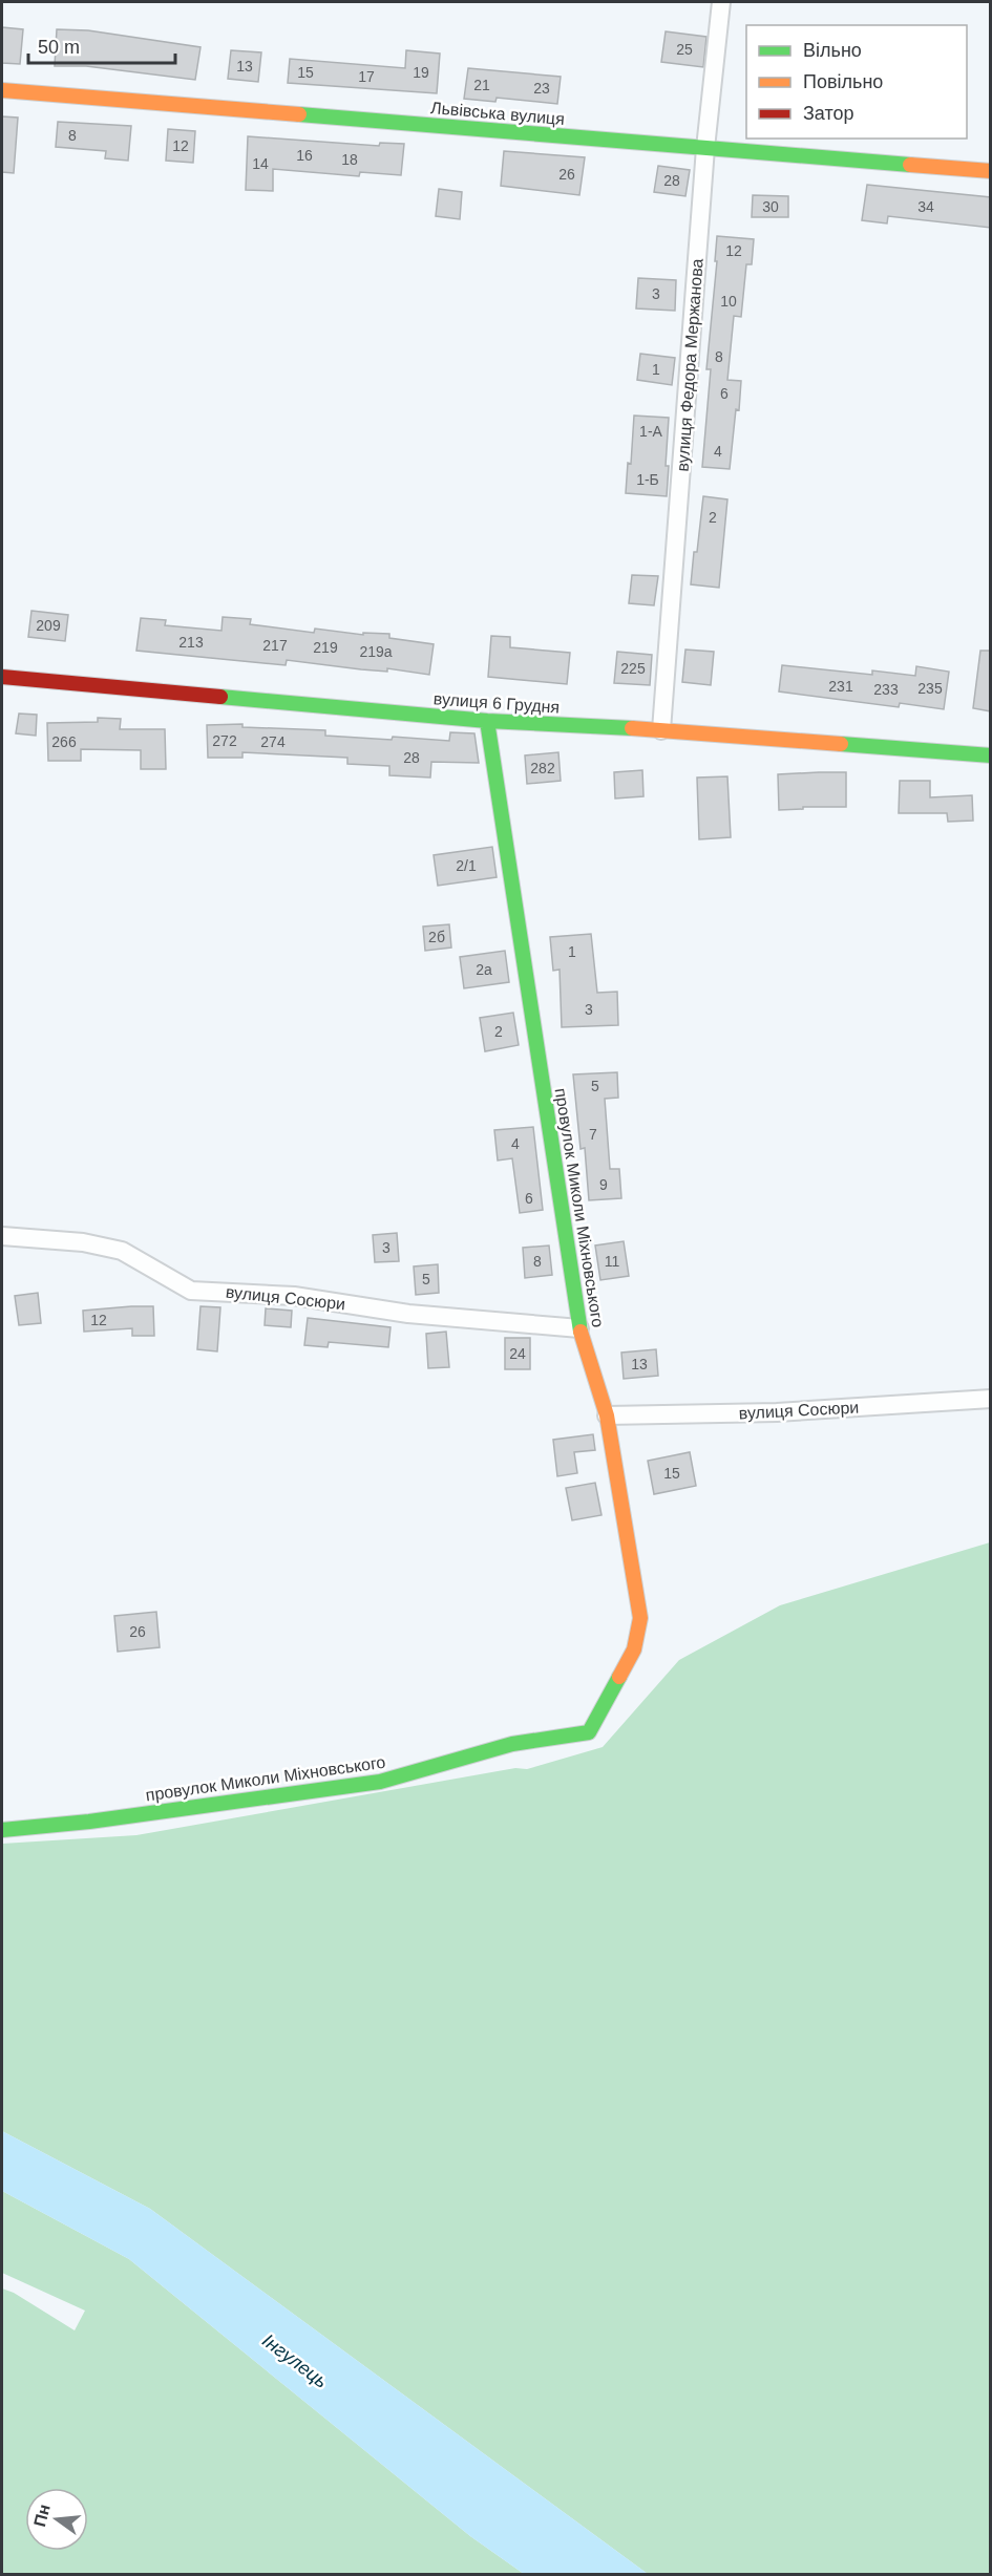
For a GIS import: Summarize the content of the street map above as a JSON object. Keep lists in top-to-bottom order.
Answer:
{
  "streets": {
    "street": [
      "Львівська вулиця",
      "вулиця Федора Мержанова",
      "вулиця 6 Грудня",
      "провулок Миколи Міхновського",
      "вулиця Сосюри"
    ]
  },
  "crossings": [
    ["Львівська вулиця", "вулиця Федора Мержанова"],
    ["вулиця Федора Мержанова", "вулиця 6 Грудня"],
    ["вулиця 6 Грудня", "провулок Миколи Міхновського"],
    ["провулок Миколи Міхновського", "вулиця Сосюри"]
  ],
  "water": ["Інгулець"],
  "house_numbers": [
    "25",
    "13",
    "15",
    "19",
    "17",
    "21",
    "23",
    "8",
    "12",
    "16",
    "18",
    "14",
    "26",
    "28",
    "30",
    "34",
    "12",
    "3",
    "10",
    "8",
    "1",
    "6",
    "1-А",
    "4",
    "1-Б",
    "2",
    "209",
    "213",
    "217",
    "219",
    "219а",
    "225",
    "231",
    "235",
    "233",
    "272",
    "266",
    "274",
    "28",
    "282",
    "2/1",
    "2б",
    "1",
    "2а",
    "3",
    "2",
    "5",
    "7",
    "4",
    "9",
    "6",
    "3",
    "8",
    "11",
    "5",
    "12",
    "24",
    "13",
    "15",
    "26"
  ],
  "legend": ["Вільно", "Повільно", "Затор"],
  "scale_bar": "50 m",
  "north": "left"
}
